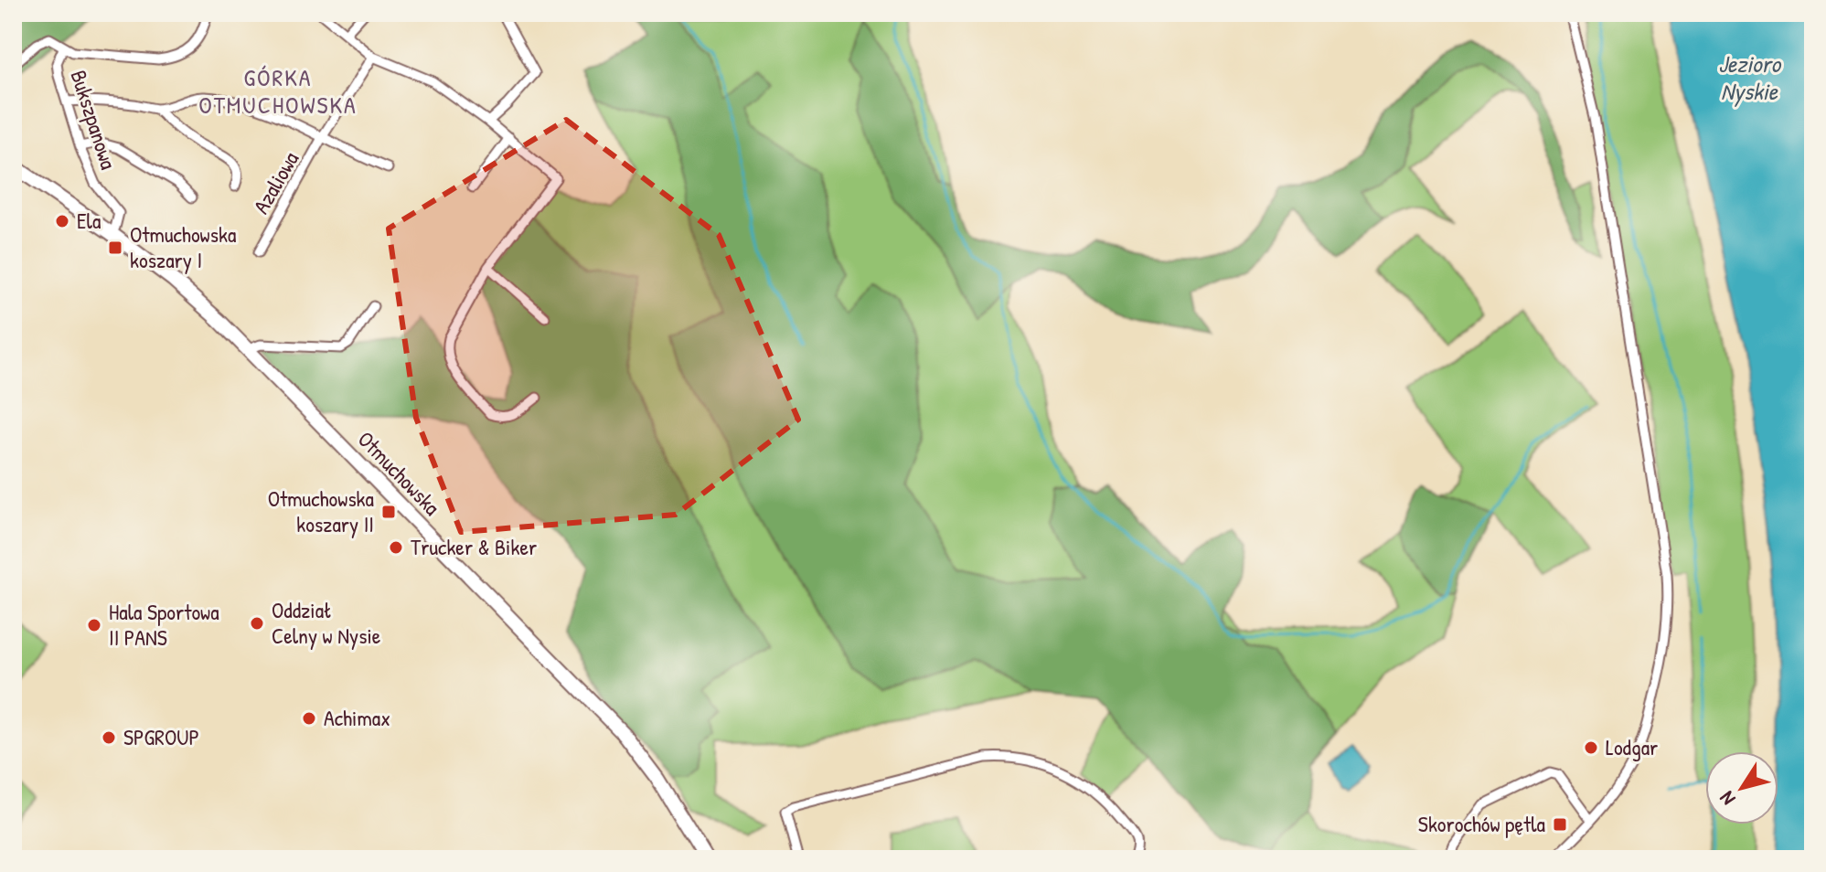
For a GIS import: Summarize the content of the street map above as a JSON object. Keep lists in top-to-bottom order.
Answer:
{
  "streets": {
    "main road": ["Otmuchowska"],
    "street": ["Bukszpanowa", "Azaliowa"]
  },
  "crossings": [
    ["Bukszpanowa", "Otmuchowska"]
  ],
  "districts": ["GÓRKA OTMUCHOWSKA"],
  "water": ["Jezioro Nyskie"],
  "places": {
    "other": [
      "Ela",
      "Trucker & Biker",
      "Oddział Celny w Nysie",
      "Hala Sportowa II PANS",
      "Achimax",
      "SPGROUP",
      "Lodgar"
    ],
    "transit": ["Otmuchowska koszary I", "Otmuchowska koszary II", "Skorochów pętla"]
  },
  "north": "bottom left"
}
